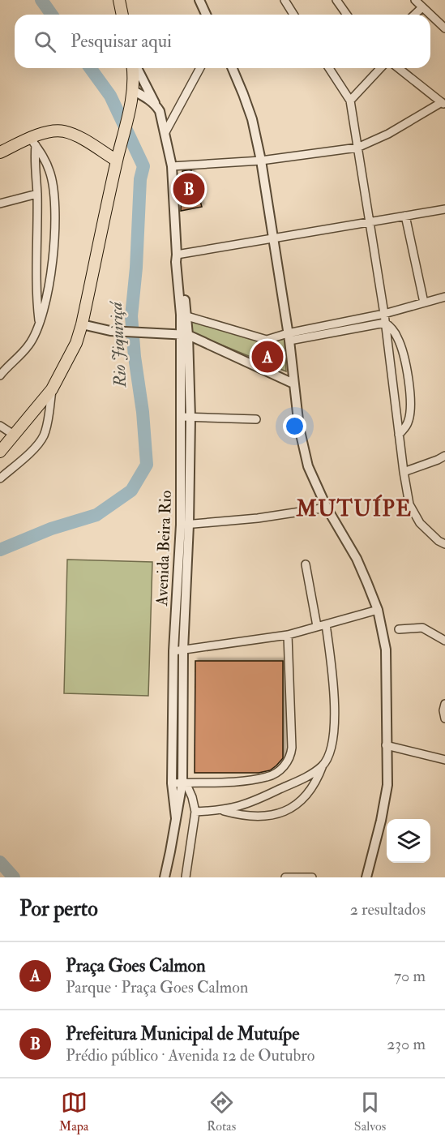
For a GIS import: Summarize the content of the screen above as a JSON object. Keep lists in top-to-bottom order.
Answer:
{
  "streets": {
    "street": ["Avenida Beira Rio"]
  },
  "districts": ["MUTUÍPE"],
  "water": ["Rio Jiquiriçá"],
  "page": {
    "search": "Pesquisar aqui",
    "pins": ["B", "A"],
    "heading": ["Por perto", "2 resultados"],
    "list": [
      {
        "mark": "A",
        "name": "Praça Goes Calmon",
        "note": "Parque · Praça Goes Calmon",
        "value": "70 m"
      },
      {
        "mark": "B",
        "name": "Prefeitura Municipal de Mutuípe",
        "note": "Prédio público · Avenida 12 de Outubro",
        "value": "230 m"
      }
    ],
    "nav": ["Mapa", "Rotas", "Salvos"]
  }
}
